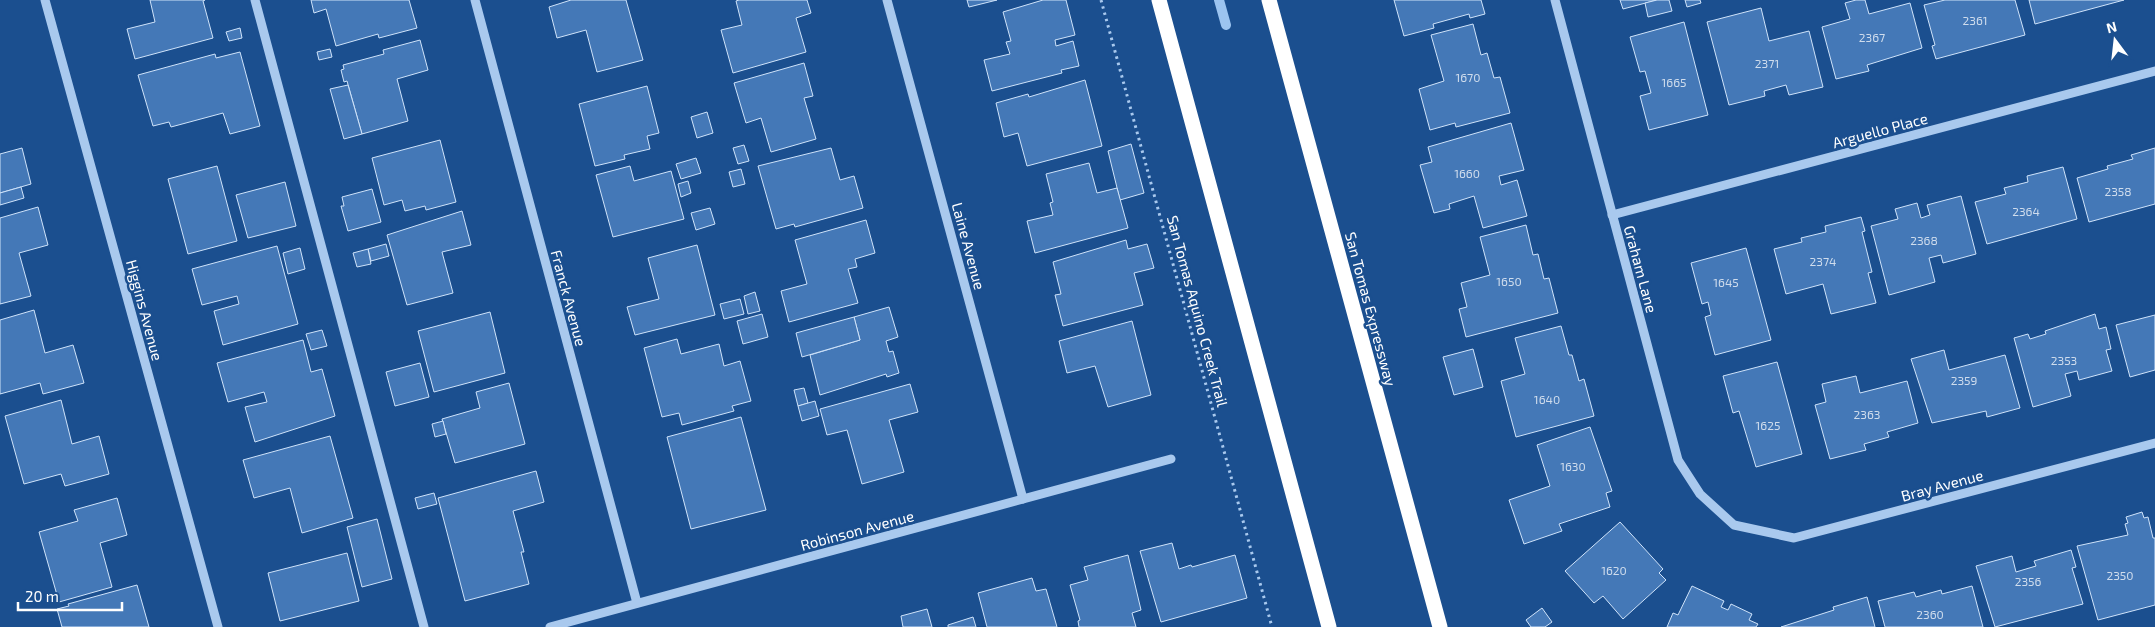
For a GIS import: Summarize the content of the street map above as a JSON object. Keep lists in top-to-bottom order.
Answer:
{
  "streets": {
    "highway": ["San Tomas Expressway"],
    "street": [
      "Arguello Place",
      "Laine Avenue",
      "Graham Lane",
      "Franck Avenue",
      "Higgins Avenue",
      "Bray Avenue",
      "Robinson Avenue"
    ],
    "path": ["San Tomas Aquino Creek Trail"]
  },
  "crossings": [
    ["Arguello Place", "Graham Lane"],
    ["Laine Avenue", "Robinson Avenue"],
    ["Graham Lane", "Bray Avenue"],
    ["Franck Avenue", "Robinson Avenue"]
  ],
  "house_numbers": [
    "2361",
    "2367",
    "2371",
    "1670",
    "1665",
    "1660",
    "2358",
    "2364",
    "2368",
    "2374",
    "1650",
    "1645",
    "2353",
    "2359",
    "1640",
    "2363",
    "1625",
    "1630",
    "1620",
    "2350",
    "2356",
    "2360"
  ],
  "scale_bar": "20 m",
  "north": "top"
}
